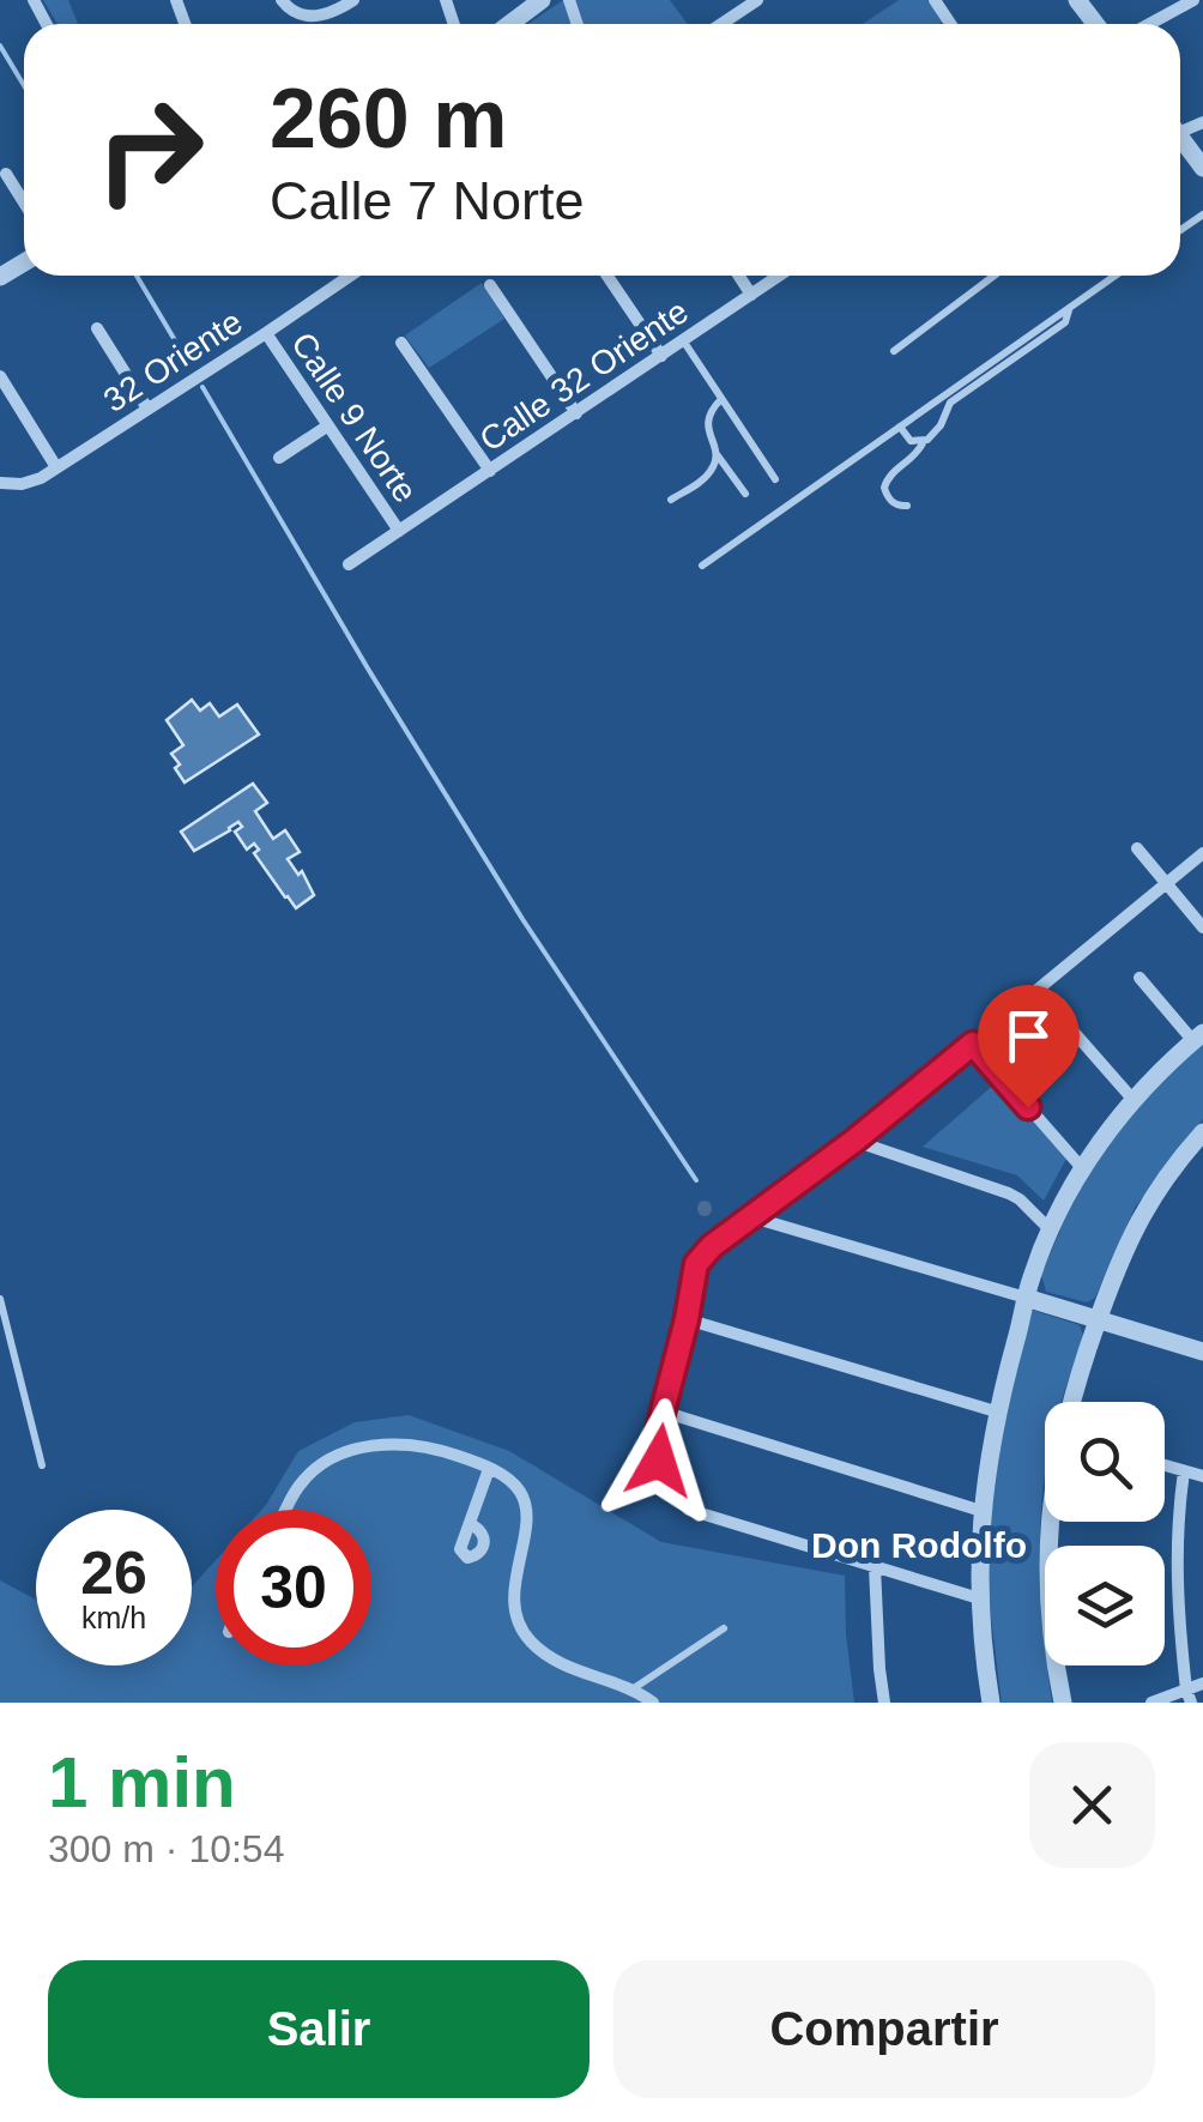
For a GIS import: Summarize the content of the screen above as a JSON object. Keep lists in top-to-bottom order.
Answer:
{
  "streets": {
    "street": ["32 Oriente", "Calle 32 Oriente", "Calle 9 Norte"]
  },
  "crossings": [
    ["32 Oriente", "Calle 9 Norte"],
    ["Calle 32 Oriente", "Calle 9 Norte"]
  ],
  "districts": ["Don Rodolfo"],
  "page": {
    "turn": ["260 m", "Calle 7 Norte"],
    "speed": "26 km/h",
    "limit": "30",
    "heading": ["1 min", "300 m · 10:54"],
    "buttons": ["Salir", "Compartir"]
  }
}
